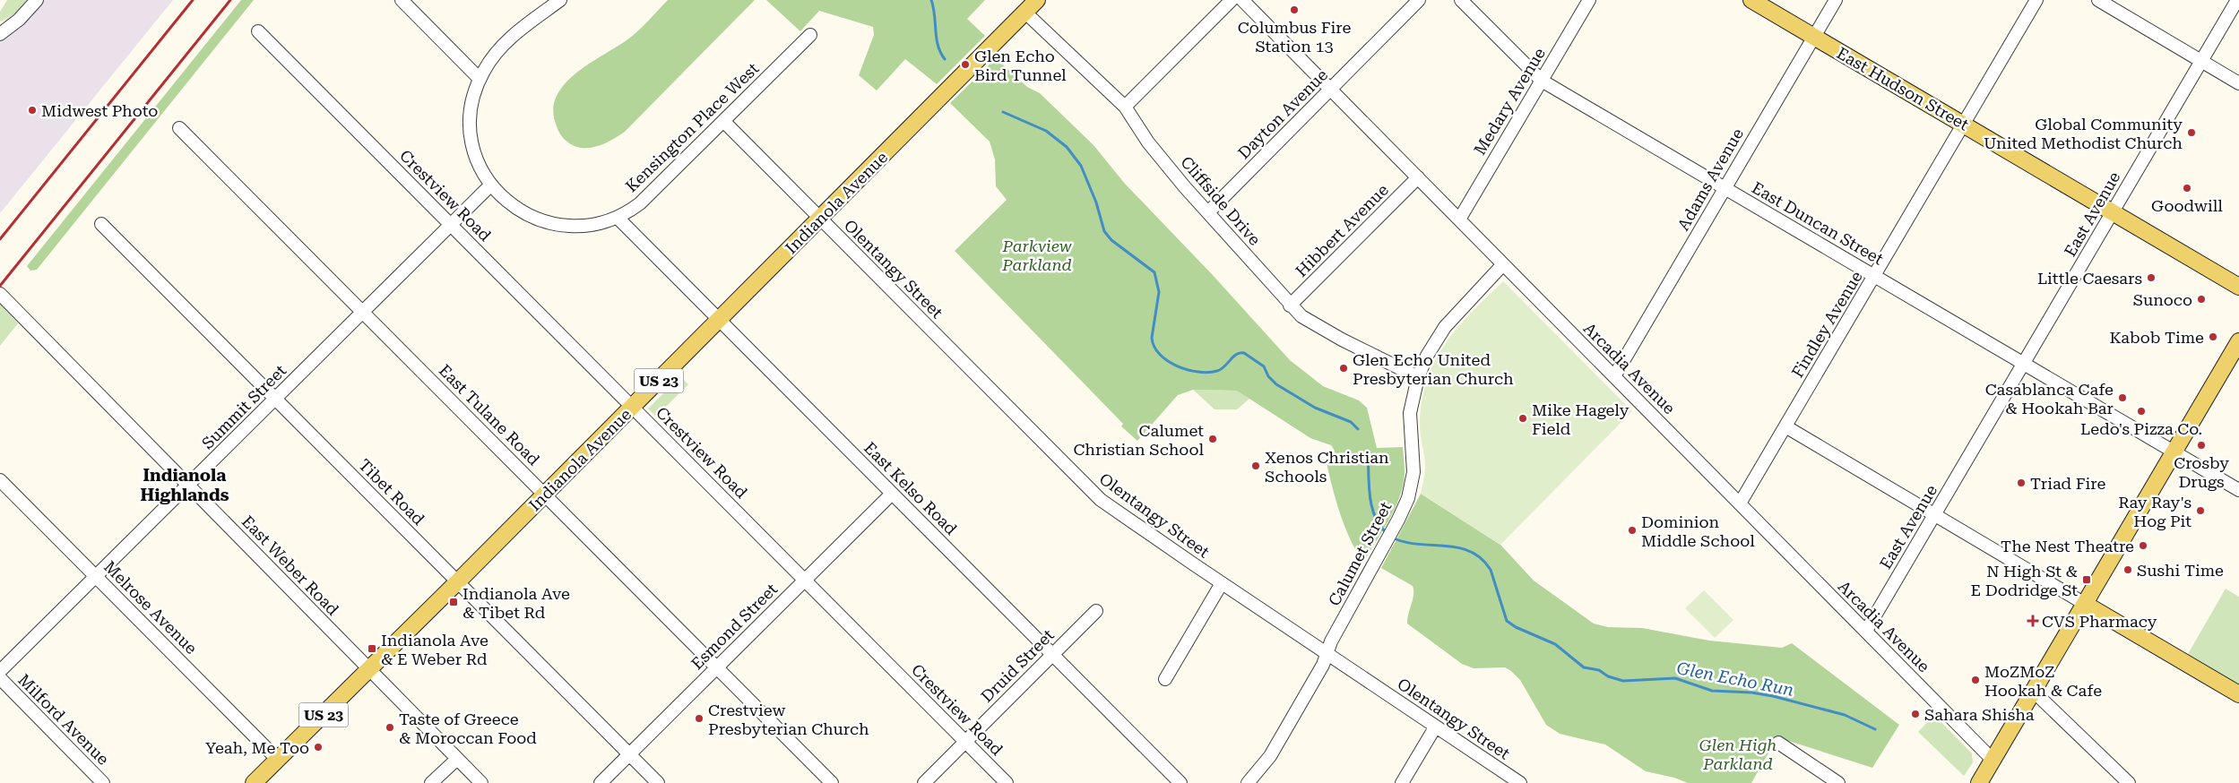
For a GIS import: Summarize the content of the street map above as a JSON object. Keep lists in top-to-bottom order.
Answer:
{
  "streets": {
    "main road": ["East Hudson Street", "Indianola Avenue", "US 23"],
    "street": [
      "Medary Avenue",
      "Dayton Avenue",
      "Kensington Place West",
      "Adams Avenue",
      "Crestview Road",
      "Cliffside Drive",
      "East Avenue",
      "East Duncan Street",
      "Hibbert Avenue",
      "Olentangy Street",
      "Findley Avenue",
      "Arcadia Avenue",
      "Summit Street",
      "East Tulane Road",
      "East Kelso Road",
      "Tibet Road",
      "Calumet Street",
      "East Weber Road",
      "Melrose Avenue",
      "Esmond Street",
      "Druid Street",
      "Milford Avenue"
    ]
  },
  "crossings": [
    ["East Hudson Street", "Adams Avenue"],
    ["East Hudson Street", "East Avenue"],
    ["East Hudson Street", "Findley Avenue"],
    ["Medary Avenue", "East Duncan Street"],
    ["Medary Avenue", "Arcadia Avenue"],
    ["Dayton Avenue", "Cliffside Drive"],
    ["Dayton Avenue", "Arcadia Avenue"],
    ["Kensington Place West", "Olentangy Street"],
    ["Kensington Place West", "Summit Street"],
    ["Kensington Place West", "East Kelso Road"],
    ["Adams Avenue", "East Duncan Street"],
    ["Adams Avenue", "Arcadia Avenue"],
    ["Crestview Road", "Indianola Avenue"],
    ["Crestview Road", "Summit Street"],
    ["Crestview Road", "Esmond Street"],
    ["Crestview Road", "Druid Street"],
    ["Cliffside Drive", "Indianola Avenue"],
    ["Cliffside Drive", "Hibbert Avenue"],
    ["Cliffside Drive", "Calumet Street"],
    ["Indianola Avenue", "Olentangy Street"],
    ["Indianola Avenue", "East Tulane Road"],
    ["Indianola Avenue", "East Kelso Road"],
    ["Indianola Avenue", "Tibet Road"],
    ["Indianola Avenue", "East Weber Road"],
    ["Indianola Avenue", "Melrose Avenue"],
    ["East Avenue", "East Duncan Street"],
    ["East Avenue", "Arcadia Avenue"],
    ["East Duncan Street", "Findley Avenue"],
    ["Hibbert Avenue", "Arcadia Avenue"],
    ["Olentangy Street", "Calumet Street"],
    ["Findley Avenue", "Arcadia Avenue"],
    ["Arcadia Avenue", "Calumet Street"],
    ["Summit Street", "East Tulane Road"],
    ["Summit Street", "Tibet Road"],
    ["Summit Street", "East Weber Road"],
    ["Summit Street", "Melrose Avenue"],
    ["East Tulane Road", "Esmond Street"],
    ["East Kelso Road", "Esmond Street"],
    ["East Kelso Road", "Druid Street"],
    ["Tibet Road", "Esmond Street"]
  ],
  "districts": ["Indianola Highlands"],
  "water": ["Glen Echo Run"],
  "parks": ["Parkview Parkland", "Glen High Parkland"],
  "places": {
    "other": [
      "Columbus Fire Station 13",
      "Glen Echo Bird Tunnel",
      "Midwest Photo",
      "Global Community United Methodist Church",
      "Goodwill",
      "Little Caesars",
      "Sunoco",
      "Kabob Time",
      "Glen Echo United Presbyterian Church",
      "Casablanca Cafe & Hookah Bar",
      "Ledo's Pizza Co.",
      "Mike Hagely Field",
      "Calumet Christian School",
      "Crosby Drugs",
      "Xenos Christian Schools",
      "Triad Fire",
      "Ray Ray's Hog Pit",
      "Dominion Middle School",
      "The Nest Theatre",
      "Sushi Time",
      "MoZMoZ Hookah & Cafe",
      "Sahara Shisha",
      "Crestview Presbyterian Church",
      "Taste of Greece & Moroccan Food",
      "Yeah, Me Too"
    ],
    "transit": ["N High St & E Dodridge St", "Indianola Ave & Tibet Rd", "Indianola Ave & E Weber Rd"],
    "health": ["CVS Pharmacy"]
  }
}
